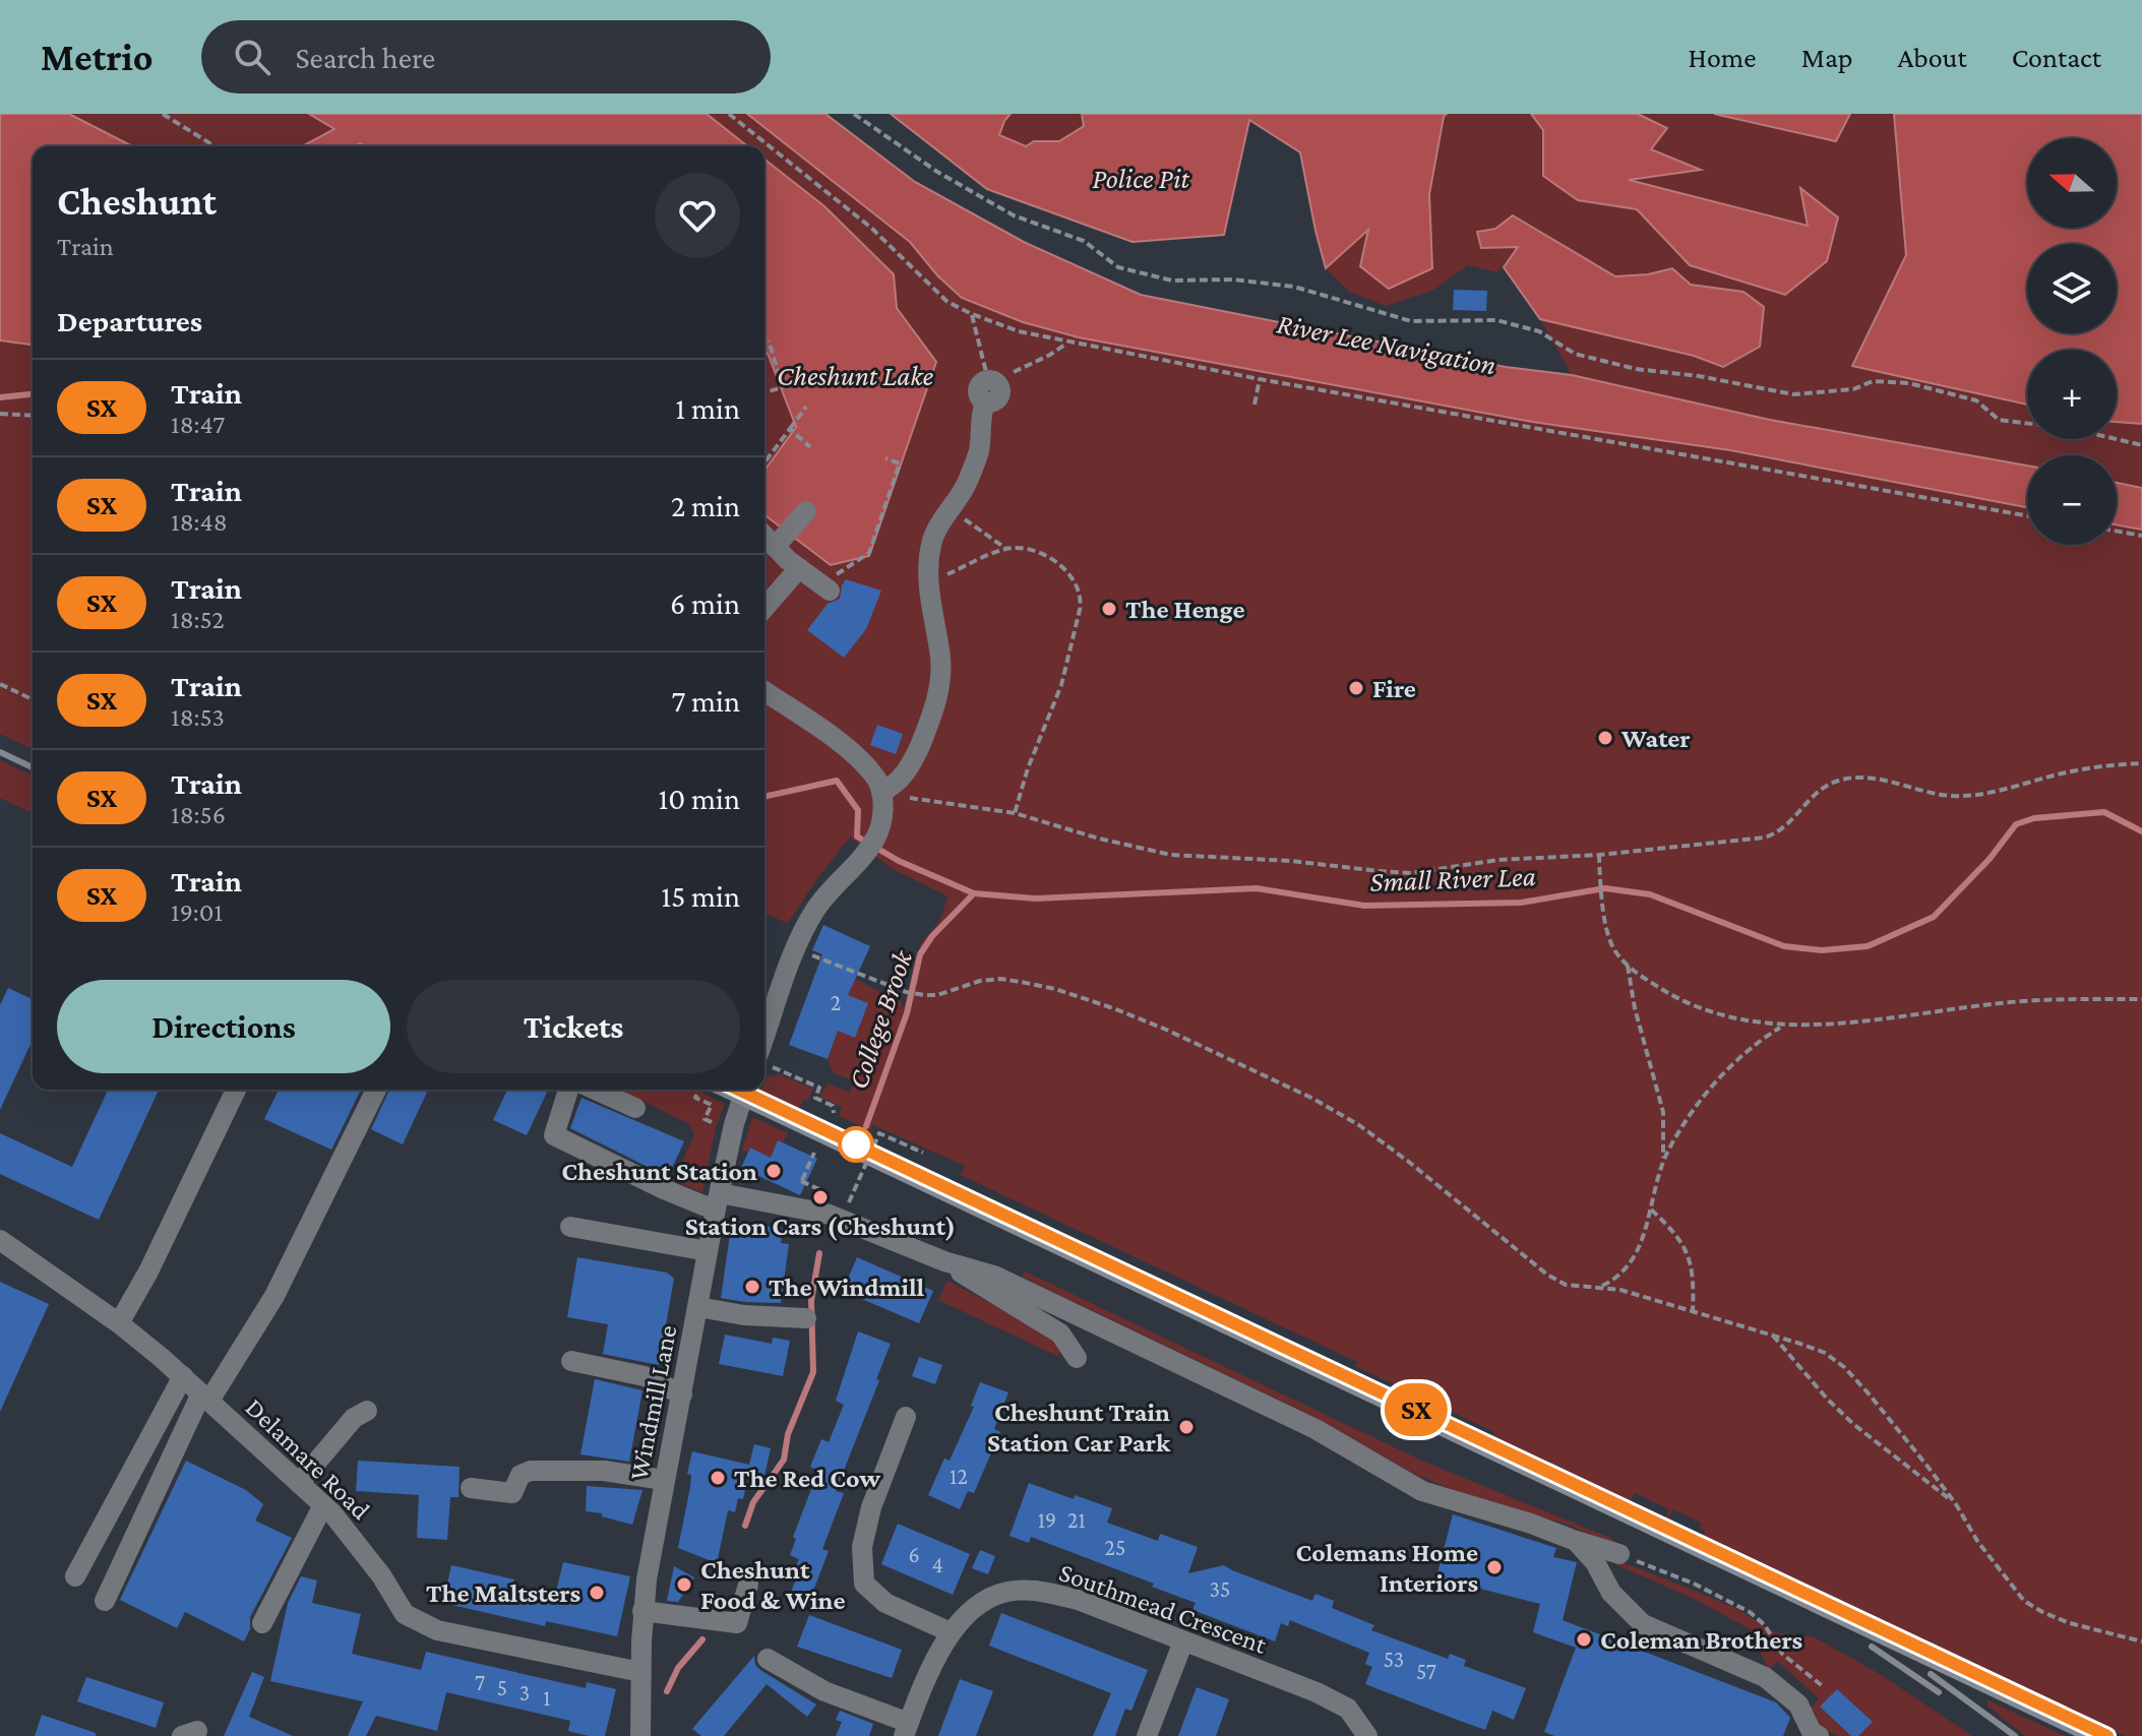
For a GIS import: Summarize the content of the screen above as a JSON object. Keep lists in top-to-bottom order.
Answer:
{
  "streets": {
    "street": ["Windmill Lane", "Delamare Road", "Southmead Crescent"]
  },
  "crossings": [
    ["Windmill Lane", "Delamare Road"]
  ],
  "water": [
    "Police Pit",
    "River Lee Navigation",
    "Cheshunt Lake",
    "Small River Lea",
    "College Brook"
  ],
  "places": [
    "The Henge",
    "Fire",
    "Water",
    "Cheshunt Station",
    "Station Cars (Cheshunt)",
    "The Windmill",
    "Cheshunt Train Station Car Park",
    "The Red Cow",
    "Colemans Home Interiors",
    "Cheshunt Food & Wine",
    "The Maltsters",
    "Coleman Brothers"
  ],
  "house_numbers": [
    "2",
    "12",
    "19",
    "21",
    "25",
    "6",
    "4",
    "35",
    "53",
    "57",
    "7",
    "5",
    "3",
    "1"
  ],
  "north": "left",
  "page": {
    "header": "Metrio",
    "search": "Search here",
    "nav": [
      "Home",
      "Map",
      "About",
      "Contact"
    ],
    "on_map": "SX",
    "map_buttons": ["+", "−"],
    "heading": [
      ["Cheshunt", "Train"],
      "Departures"
    ],
    "list": [
      {
        "mark": "SX",
        "name": "Train",
        "note": "18:47",
        "value": "1 min"
      },
      {
        "mark": "SX",
        "name": "Train",
        "note": "18:48",
        "value": "2 min"
      },
      {
        "mark": "SX",
        "name": "Train",
        "note": "18:52",
        "value": "6 min"
      },
      {
        "mark": "SX",
        "name": "Train",
        "note": "18:53",
        "value": "7 min"
      },
      {
        "mark": "SX",
        "name": "Train",
        "note": "18:56",
        "value": "10 min"
      },
      {
        "mark": "SX",
        "name": "Train",
        "note": "19:01",
        "value": "15 min"
      }
    ],
    "buttons": ["Directions", "Tickets"]
  }
}
